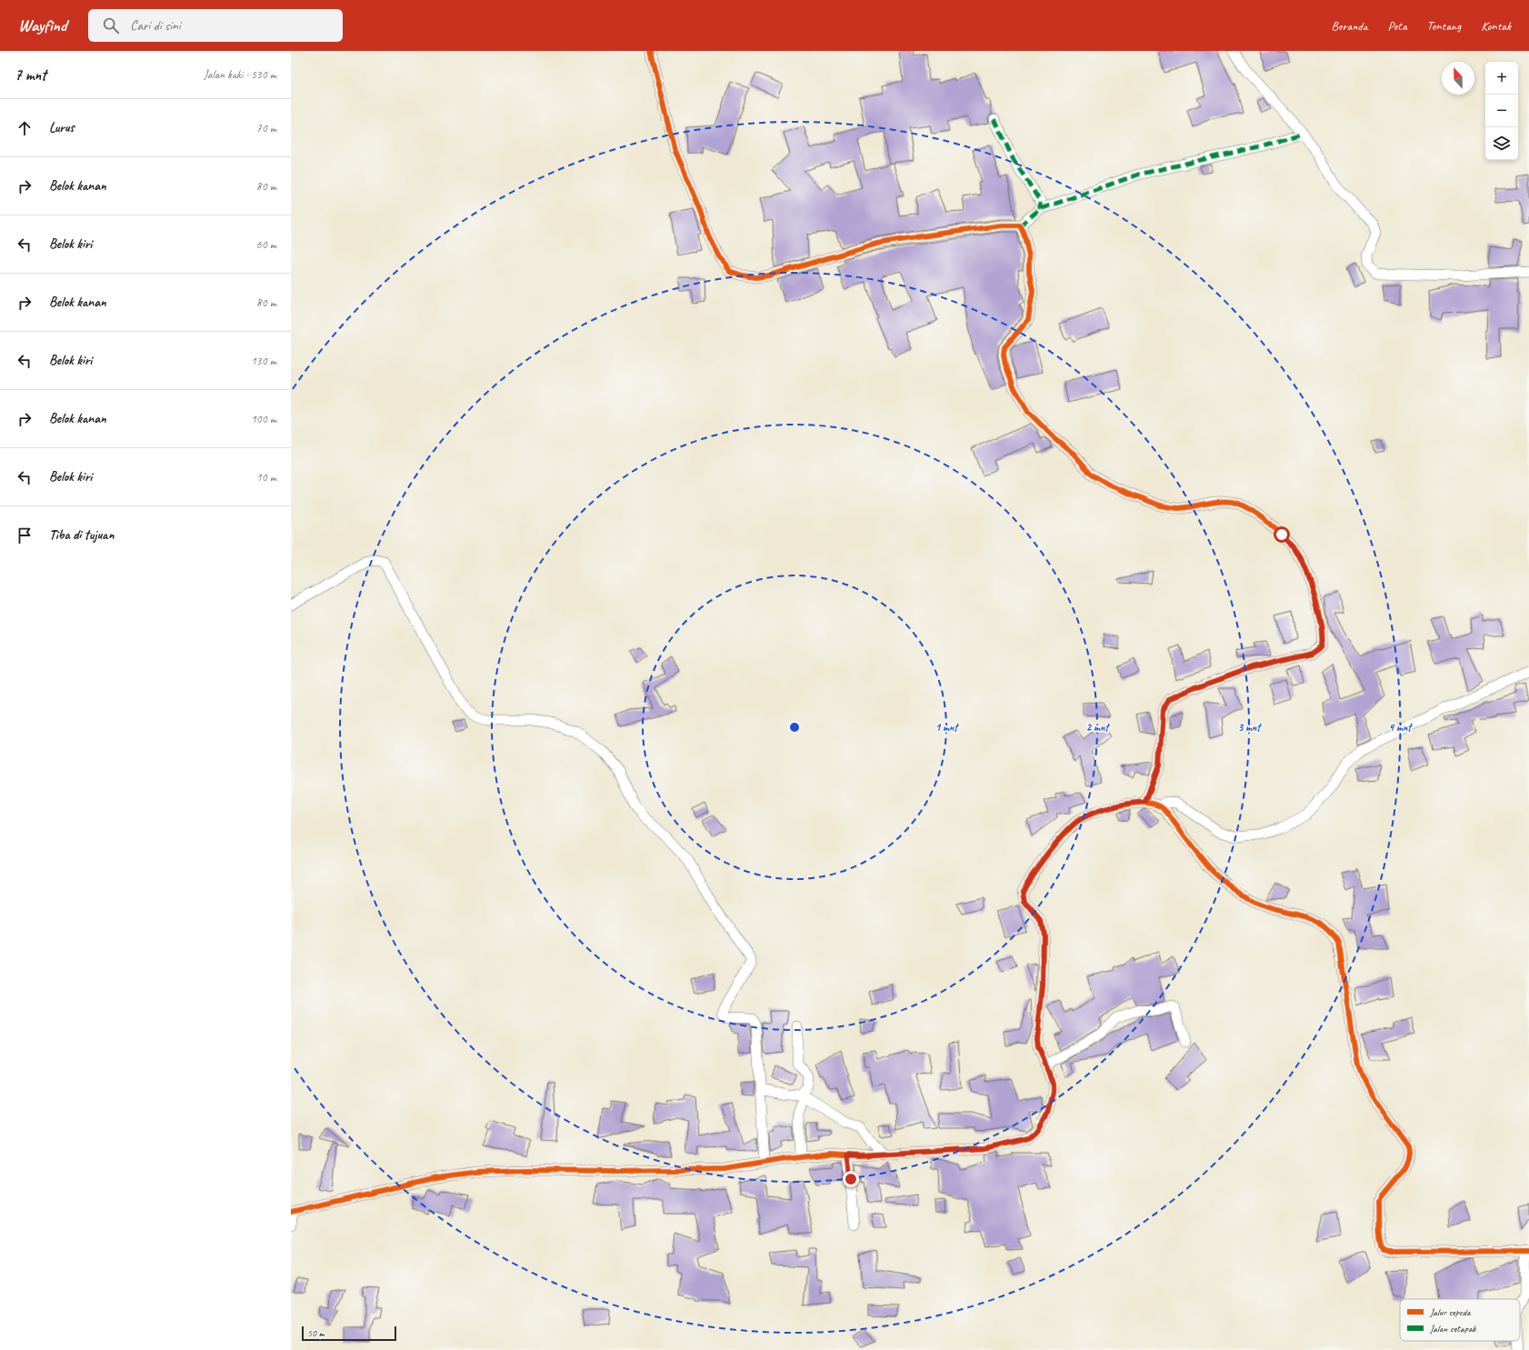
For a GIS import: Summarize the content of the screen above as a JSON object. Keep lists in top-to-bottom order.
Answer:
{
  "legend": ["Jalur sepeda", "Jalan setapak"],
  "scale_bar": "50 m",
  "north": "top",
  "page": {
    "header": "Wayfind",
    "search": "Cari di sini",
    "nav": [
      "Beranda",
      "Peta",
      "Tentang",
      "Kontak"
    ],
    "heading": ["7 mnt", "Jalan kaki · 530 m"],
    "map_buttons": ["+", "−"],
    "list": [
      ["Lurus", "70 m"],
      ["Belok kanan", "80 m"],
      ["Belok kiri", "60 m"],
      ["Belok kanan", "80 m"],
      ["Belok kiri", "130 m"],
      ["Belok kanan", "100 m"],
      ["Belok kiri", "10 m"],
      "Tiba di tujuan"
    ],
    "scale": "50 m"
  },
  "rings": [
    "1 mnt",
    "2 mnt",
    "3 mnt",
    "4 mnt"
  ]
}
